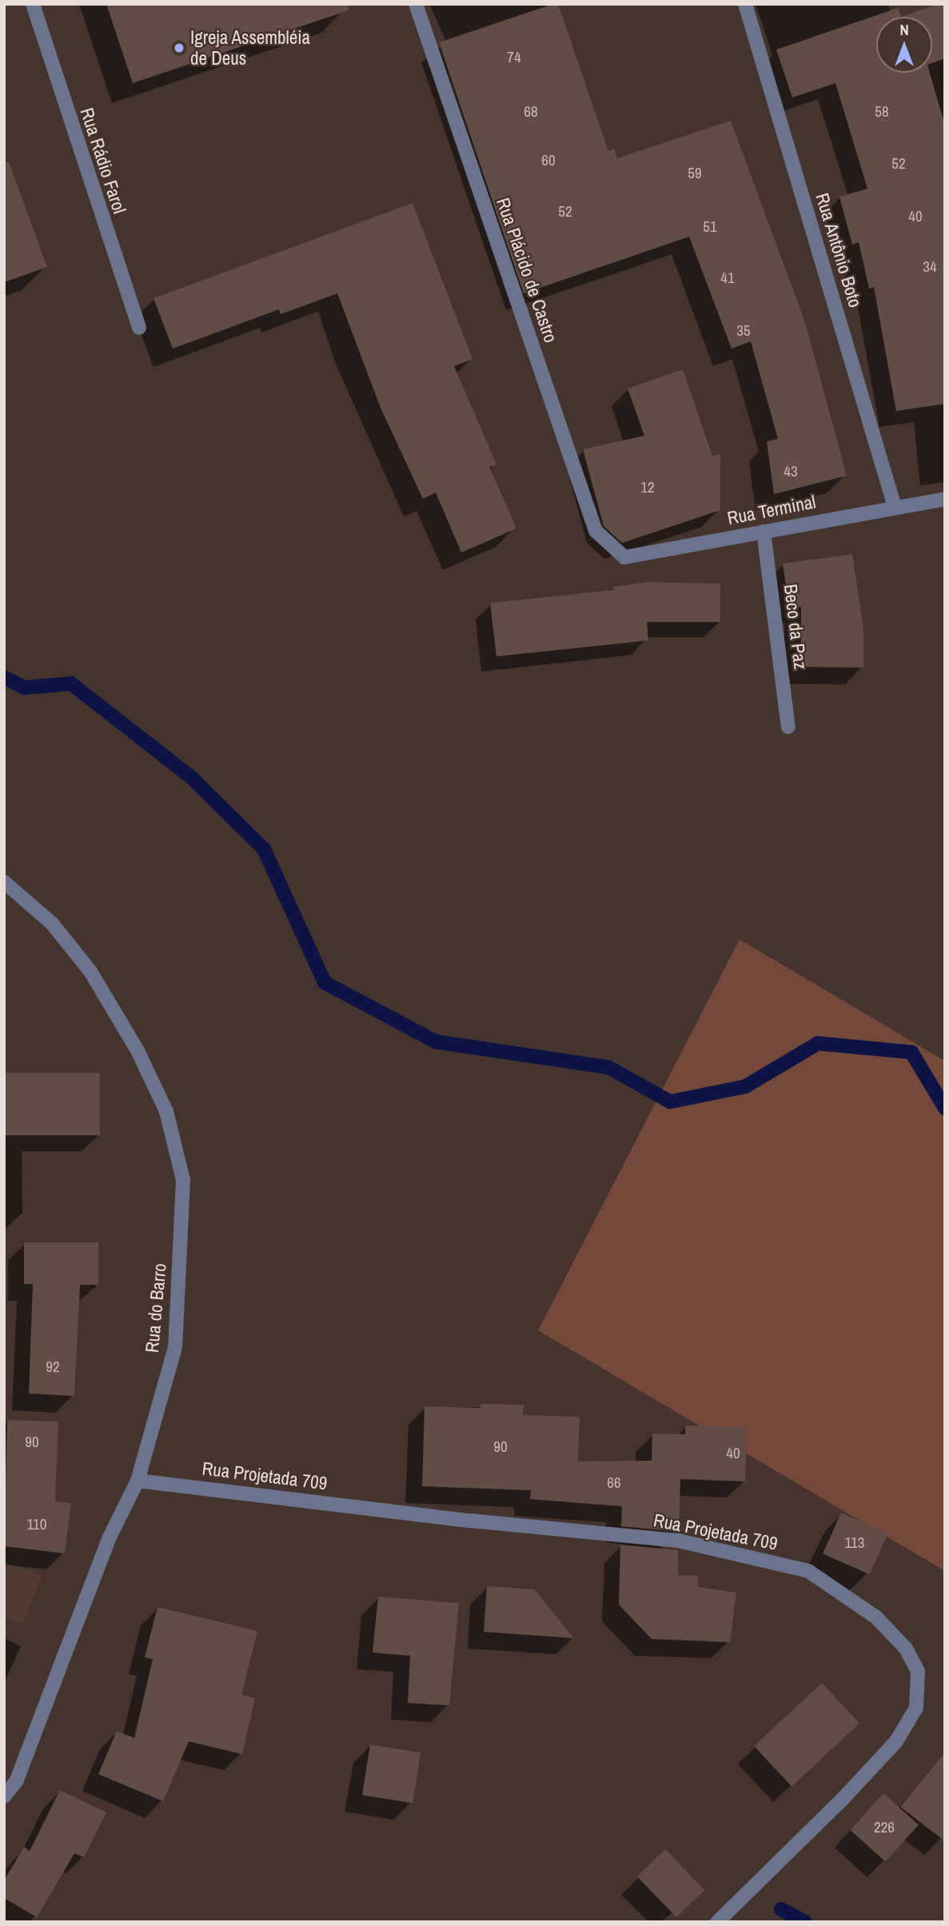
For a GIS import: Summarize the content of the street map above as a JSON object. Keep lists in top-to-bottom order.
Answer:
{
  "streets": {
    "street": [
      "Rua Rádio Farol",
      "Rua Antônio Boto",
      "Rua Plácido de Castro",
      "Rua Terminal",
      "Beco da Paz",
      "Rua do Barro",
      "Rua Projetada 709"
    ]
  },
  "crossings": [
    ["Rua Antônio Boto", "Rua Terminal"],
    ["Rua Plácido de Castro", "Rua Terminal"],
    ["Rua Terminal", "Beco da Paz"],
    ["Rua do Barro", "Rua Projetada 709"]
  ],
  "places": ["Igreja Assembléia de Deus"],
  "house_numbers": [
    "74",
    "68",
    "58",
    "60",
    "52",
    "59",
    "52",
    "40",
    "51",
    "34",
    "41",
    "35",
    "43",
    "12",
    "92",
    "90",
    "90",
    "40",
    "66",
    "110",
    "113",
    "226"
  ],
  "north": "top"
}
